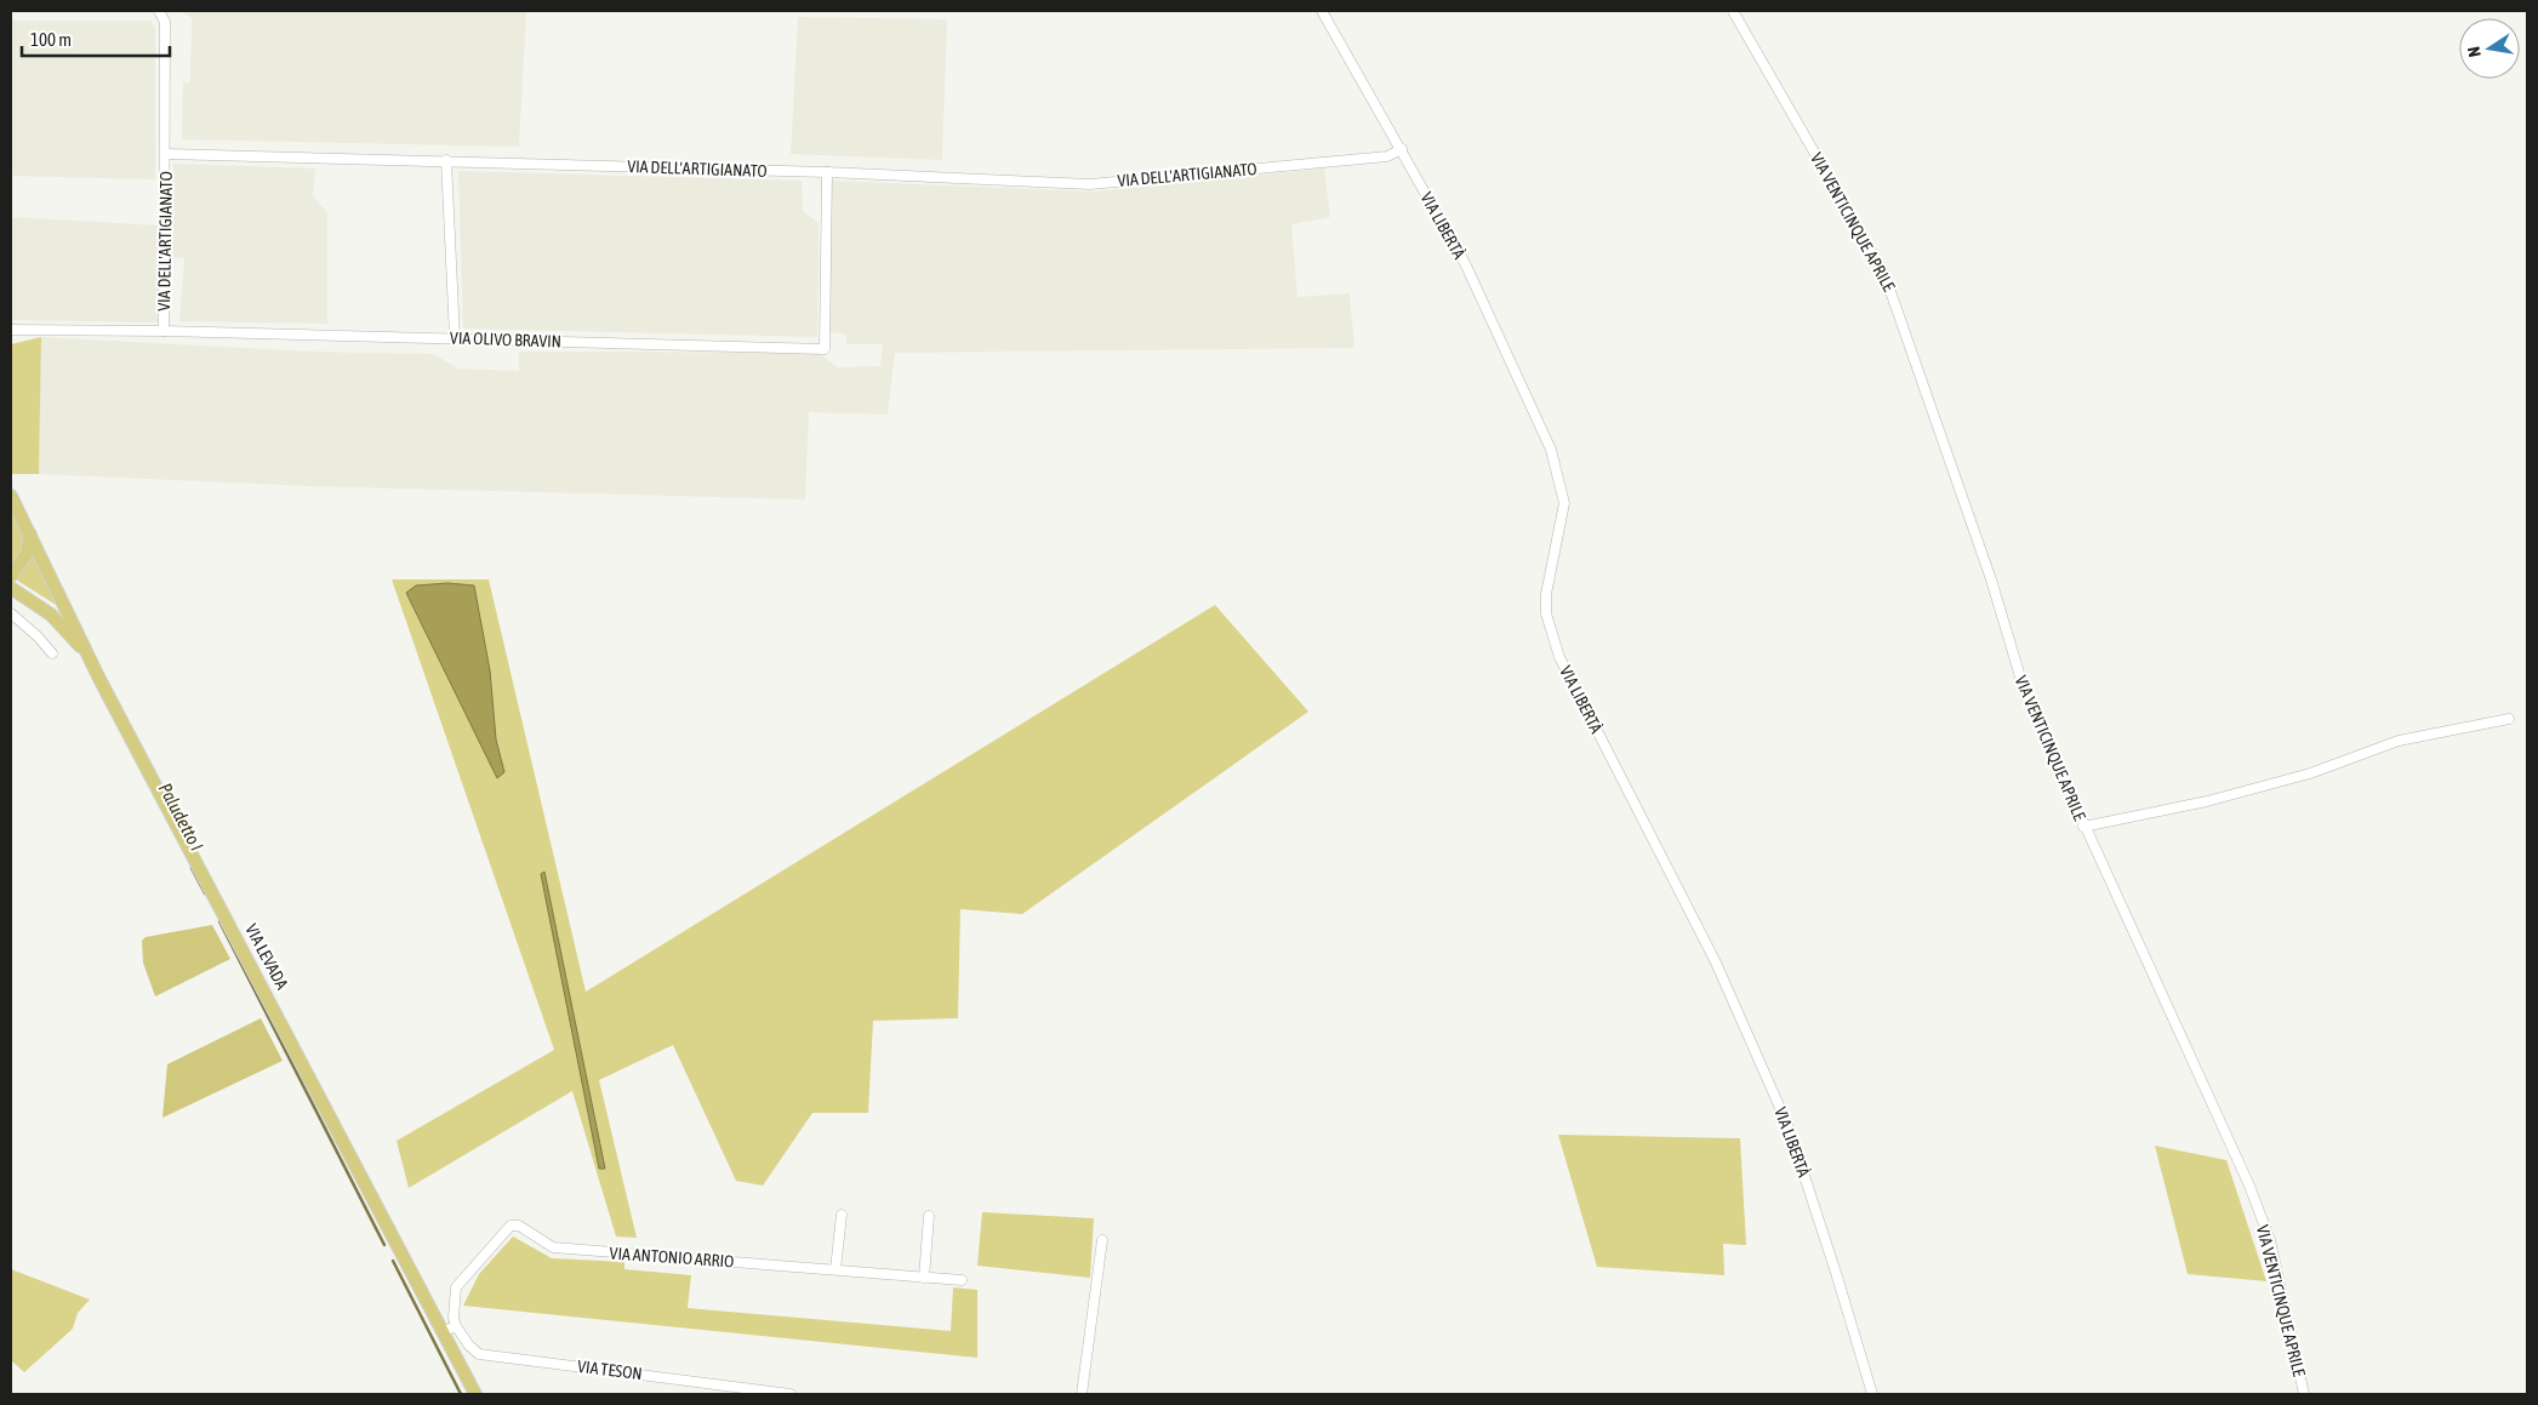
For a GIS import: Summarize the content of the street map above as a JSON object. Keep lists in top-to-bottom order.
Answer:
{
  "streets": {
    "main road": ["VIA LEVADA"],
    "street": [
      "VIA DELL'ARTIGIANATO",
      "VIA VENTICINQUE APRILE",
      "VIA LIBERTÀ",
      "VIA OLIVO BRAVIN",
      "VIA ANTONIO ARRIO",
      "VIA TESON"
    ]
  },
  "crossings": [
    ["VIA DELL'ARTIGIANATO", "VIA LIBERTÀ"],
    ["VIA DELL'ARTIGIANATO", "VIA OLIVO BRAVIN"],
    ["VIA ANTONIO ARRIO", "VIA TESON"]
  ],
  "water": ["Paludetto I"],
  "scale_bar": "100 m",
  "north": "left"
}
